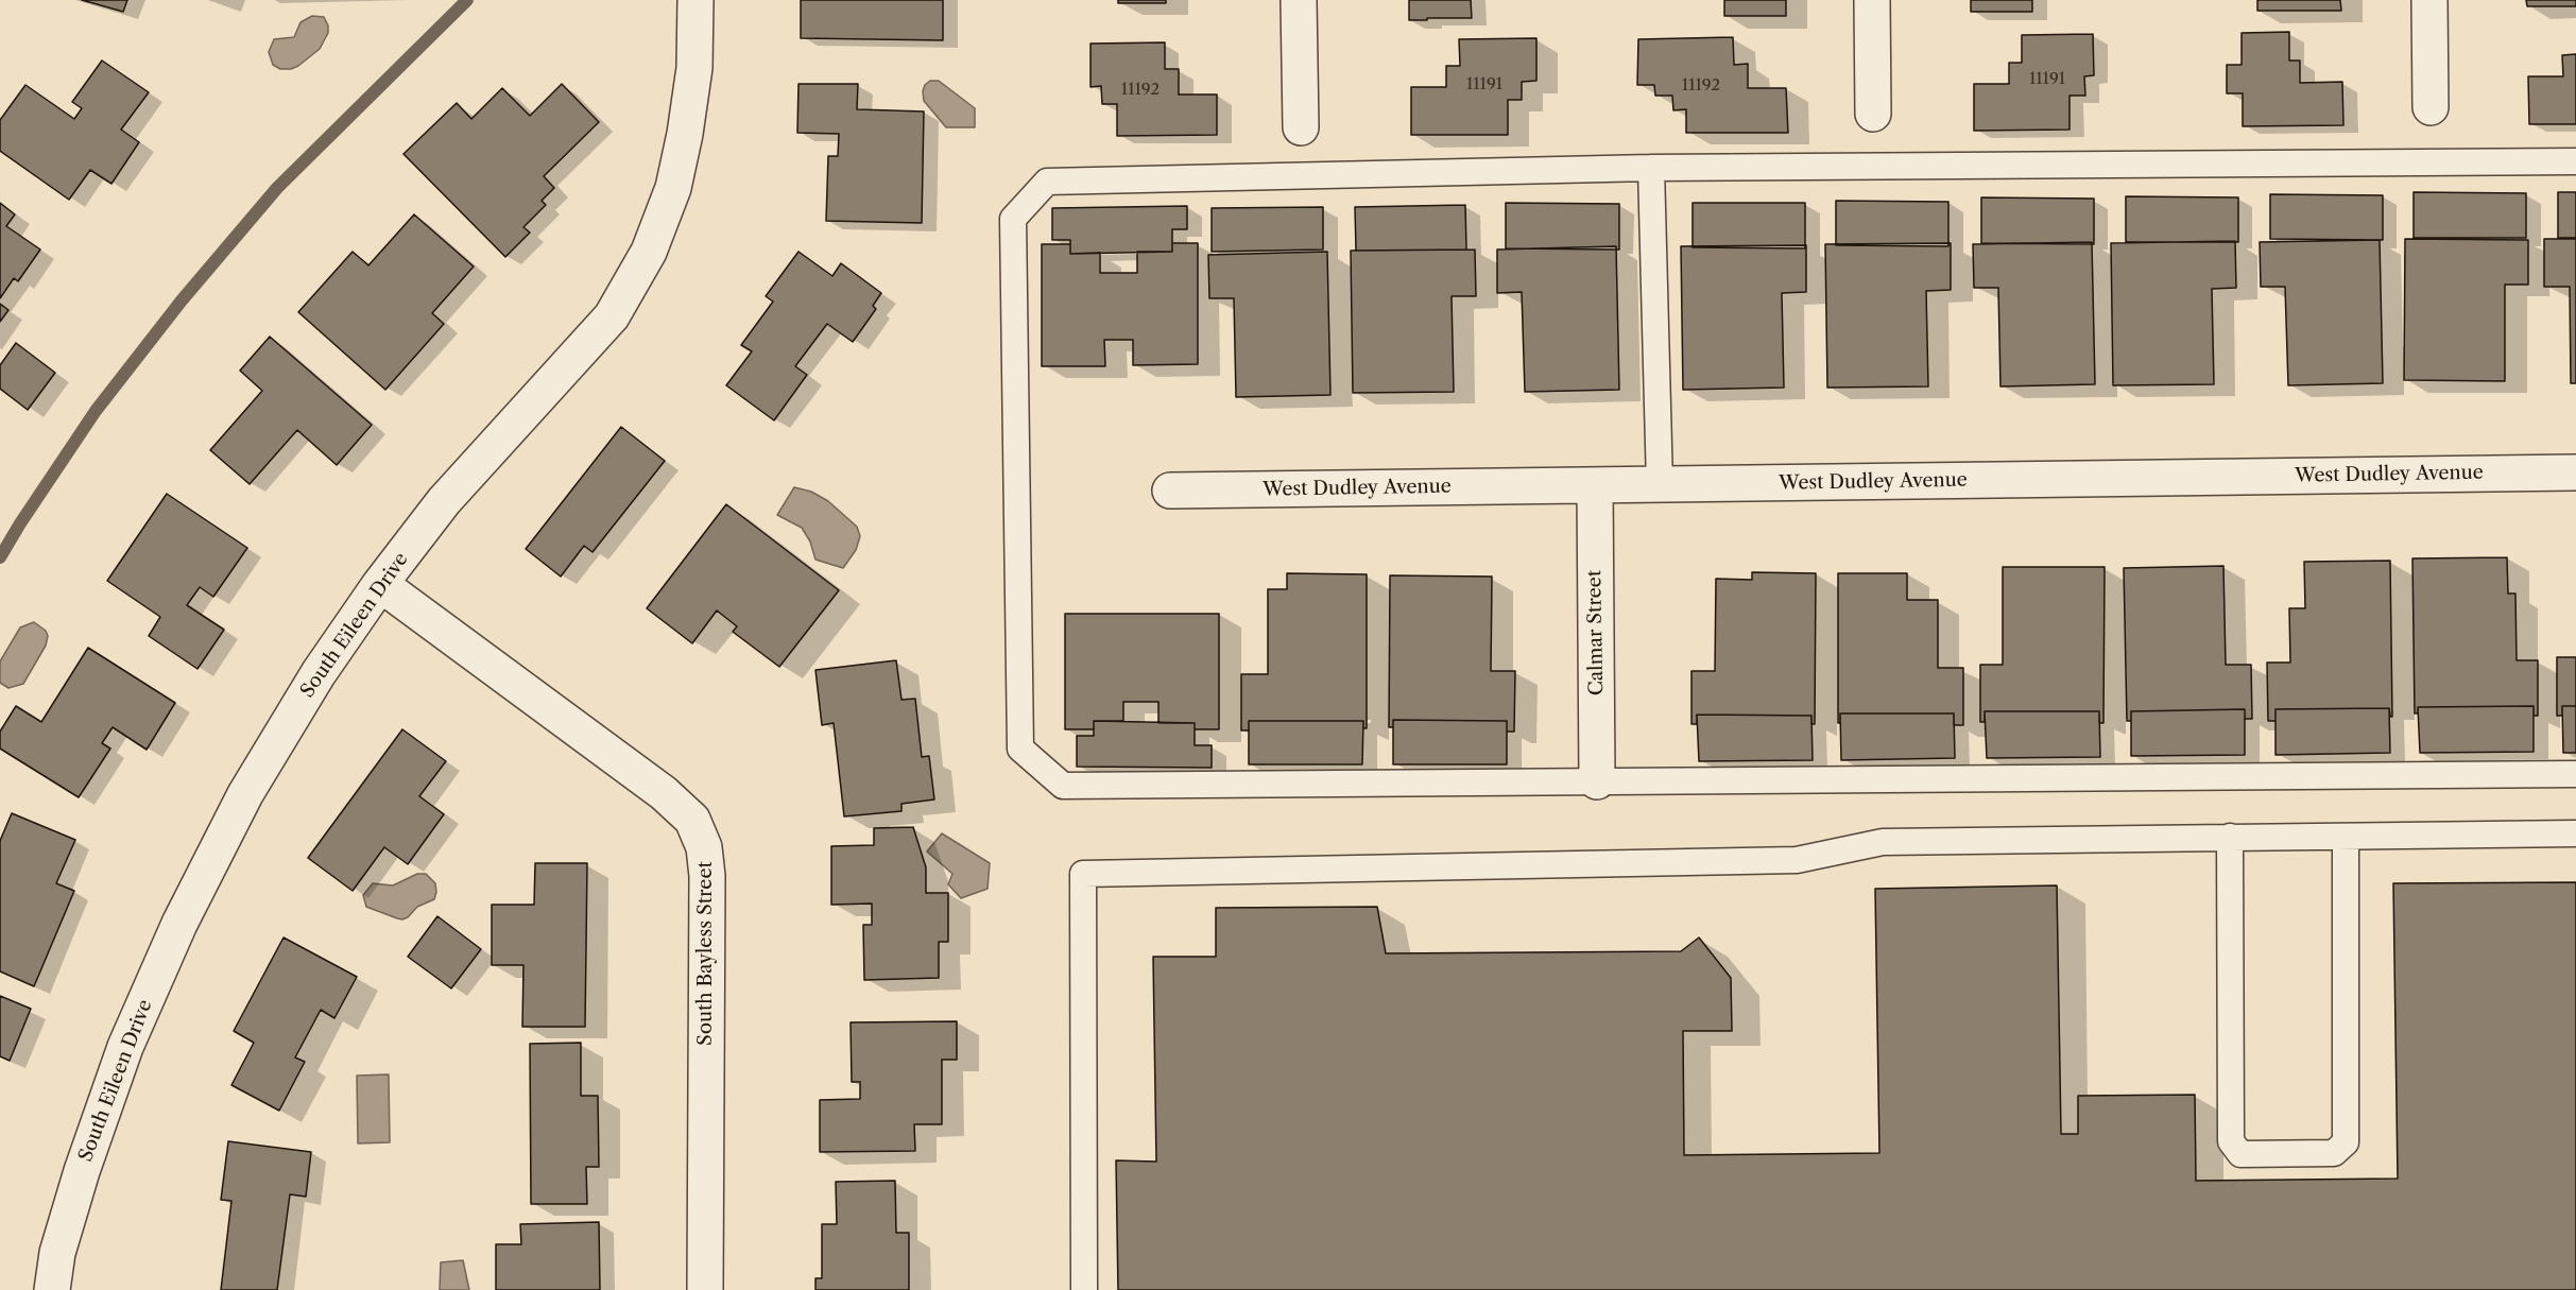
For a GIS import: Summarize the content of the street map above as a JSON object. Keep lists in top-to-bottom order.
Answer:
{
  "streets": {
    "street": [
      "West Dudley Avenue",
      "South Eileen Drive",
      "Calmar Street",
      "South Bayless Street"
    ]
  },
  "crossings": [
    ["West Dudley Avenue", "Calmar Street"],
    ["South Eileen Drive", "South Bayless Street"]
  ],
  "house_numbers": [
    "11191",
    "11191",
    "11192",
    "11192"
  ]
}
